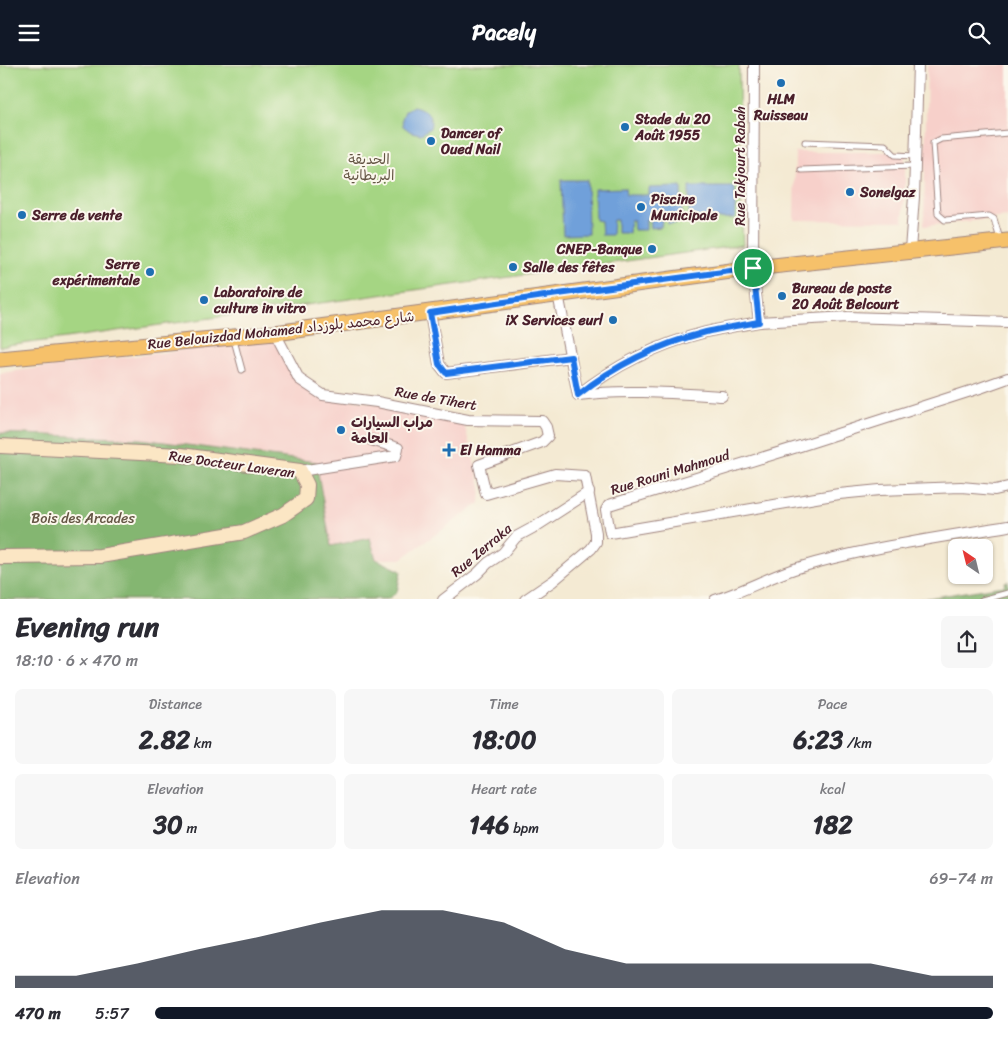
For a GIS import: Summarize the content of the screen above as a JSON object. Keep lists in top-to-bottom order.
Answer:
{
  "streets": {
    "main road": ["Rue Belouizdad Mohamed شارع محمد بلوزداد"],
    "street": [
      "Rue Takjourt Rabah",
      "Rue de Tihert",
      "Rue Docteur Laveran",
      "Rue Rouni Mahmoud",
      "Rue Zerraka"
    ]
  },
  "crossings": [
    ["Rue Takjourt Rabah", "Rue Belouizdad Mohamed شارع محمد بلوزداد"],
    ["Rue Belouizdad Mohamed شارع محمد بلوزداد", "Rue de Tihert"],
    ["Rue de Tihert", "Rue Zerraka"]
  ],
  "parks": ["الحديقة البريطانية", "Bois des Arcades"],
  "places": {
    "other": [
      "HLM Ruisseau",
      "Stade du 20 Août 1955",
      "Dancer of Oued Nail",
      "Sonelgaz",
      "Piscine Municipale",
      "Serre de vente",
      "CNEP-Banque",
      "Salle des fêtes",
      "Serre expérimentale",
      "Bureau de poste 20 Août Belcourt",
      "Laboratoire de culture in vitro",
      "iX Services eurl",
      "مراب السيارات الحامة"
    ],
    "health": ["El Hamma"]
  },
  "north": "top left",
  "page": {
    "header": "Pacely",
    "heading": ["Evening run", "18:10 · 6 × 470 m"],
    "stats": [
      ["Distance", "2.82 km"],
      ["Time", "18:00"],
      ["Pace", "6:23 /km"],
      ["Elevation", "30 m"],
      ["Heart rate", "146 bpm"],
      ["kcal", "182"]
    ],
    "chart": ["Elevation", "69–74 m"],
    "list": [
      {
        "name": "470 m",
        "note": "5:57"
      }
    ]
  }
}
